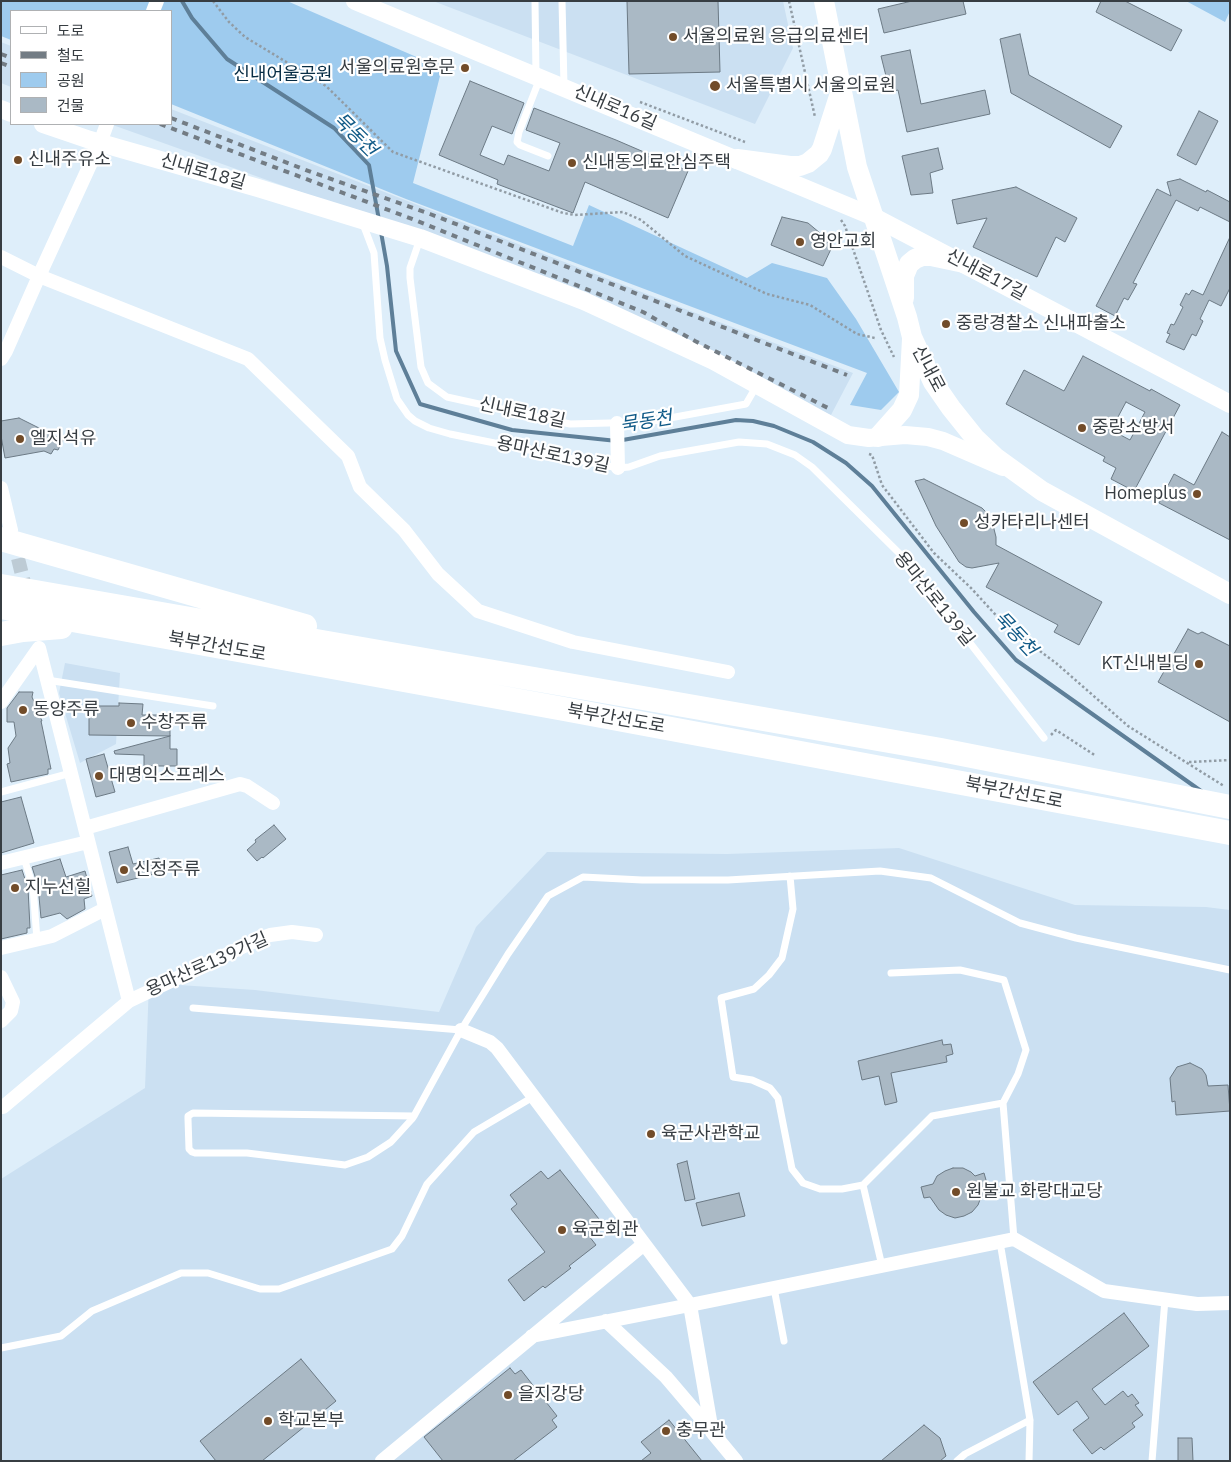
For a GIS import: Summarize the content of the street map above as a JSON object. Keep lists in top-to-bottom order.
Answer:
{
  "streets": {
    "highway": ["북부간선도로"],
    "main road": ["신내로"],
    "street": [
      "신내로16길",
      "신내로18길",
      "신내로17길",
      "용마산로139가길"
    ],
    "lane": ["용마산로139길"]
  },
  "crossings": [
    ["신내로16길", "신내로17길"],
    ["신내로16길", "신내로"],
    ["신내로18길", "신내로"],
    ["신내로18길", "용마산로139길"],
    ["신내로17길", "신내로"]
  ],
  "water": ["묵동천"],
  "parks": ["신내어울공원"],
  "places": [
    "서울의료원 응급의료센터",
    "서울의료원후문",
    "서울특별시 서울의료원",
    "신내주유소",
    "신내동의료안심주택",
    "영안교회",
    "중랑경찰소 신내파출소",
    "중랑소방서",
    "엘지석유",
    "Homeplus",
    "성카타리나센터",
    "KT신내빌딩",
    "동양주류",
    "수창주류",
    "대명익스프레스",
    "신정주류",
    "지누선힐",
    "육군사관학교",
    "원불교 화랑대교당",
    "육군회관",
    "을지강당",
    "학교본부",
    "충무관"
  ],
  "legend": [
    "도로",
    "철도",
    "공원",
    "건물"
  ]
}
